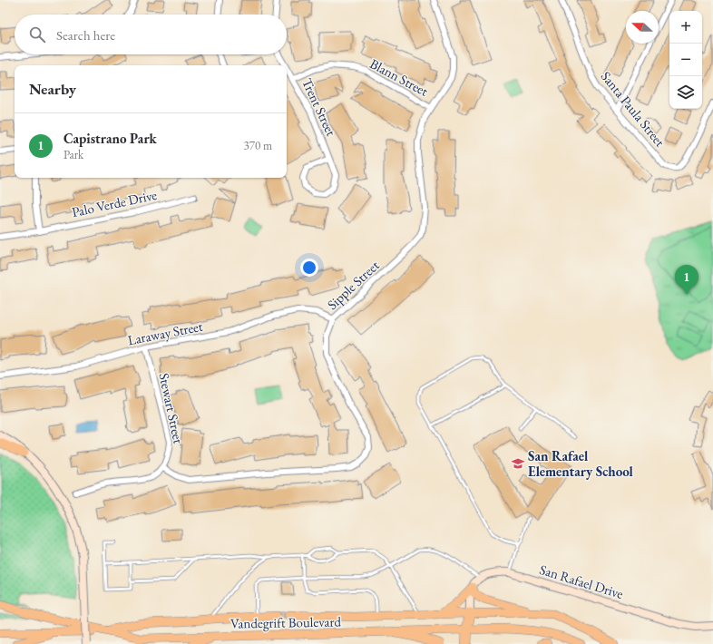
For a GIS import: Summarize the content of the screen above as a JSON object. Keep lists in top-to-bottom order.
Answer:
{
  "streets": {
    "main road": ["Vandegrift Boulevard"],
    "street": [
      "Blann Street",
      "Trent Street",
      "Santa Paula Street",
      "Palo Verde Drive",
      "Sipple Street",
      "Laraway Street",
      "Stewart Street",
      "San Rafael Drive"
    ]
  },
  "crossings": [
    ["Blann Street", "Trent Street"],
    ["Blann Street", "Sipple Street"],
    ["Sipple Street", "Laraway Street"],
    ["Sipple Street", "Stewart Street"],
    ["Laraway Street", "Stewart Street"]
  ],
  "places": {
    "school or university": ["San Rafael Elementary School"]
  },
  "north": "left",
  "page": {
    "map_buttons": ["+", "−"],
    "search": "Search here",
    "heading": "Nearby",
    "list": [
      {
        "mark": "1",
        "name": "Capistrano Park",
        "note": "Park",
        "value": "370 m"
      }
    ],
    "pins": "1"
  }
}
